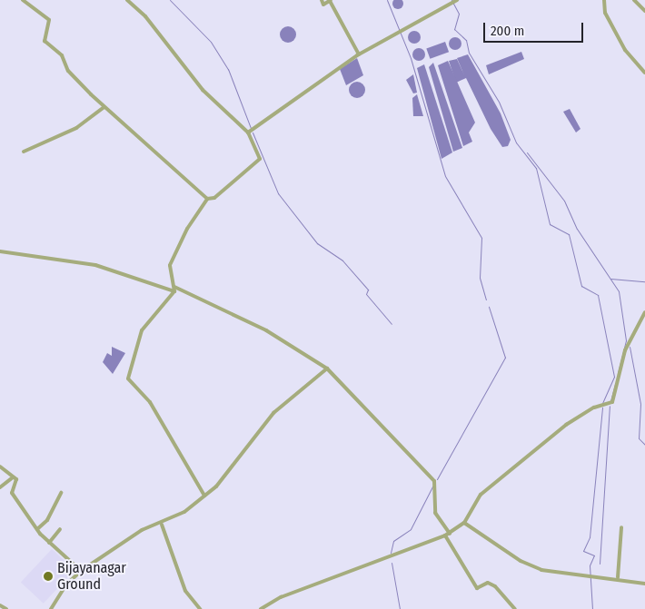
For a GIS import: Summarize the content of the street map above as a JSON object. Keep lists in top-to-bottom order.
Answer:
{
  "places": ["Bijayanagar Ground"],
  "scale_bar": "200 m"
}
